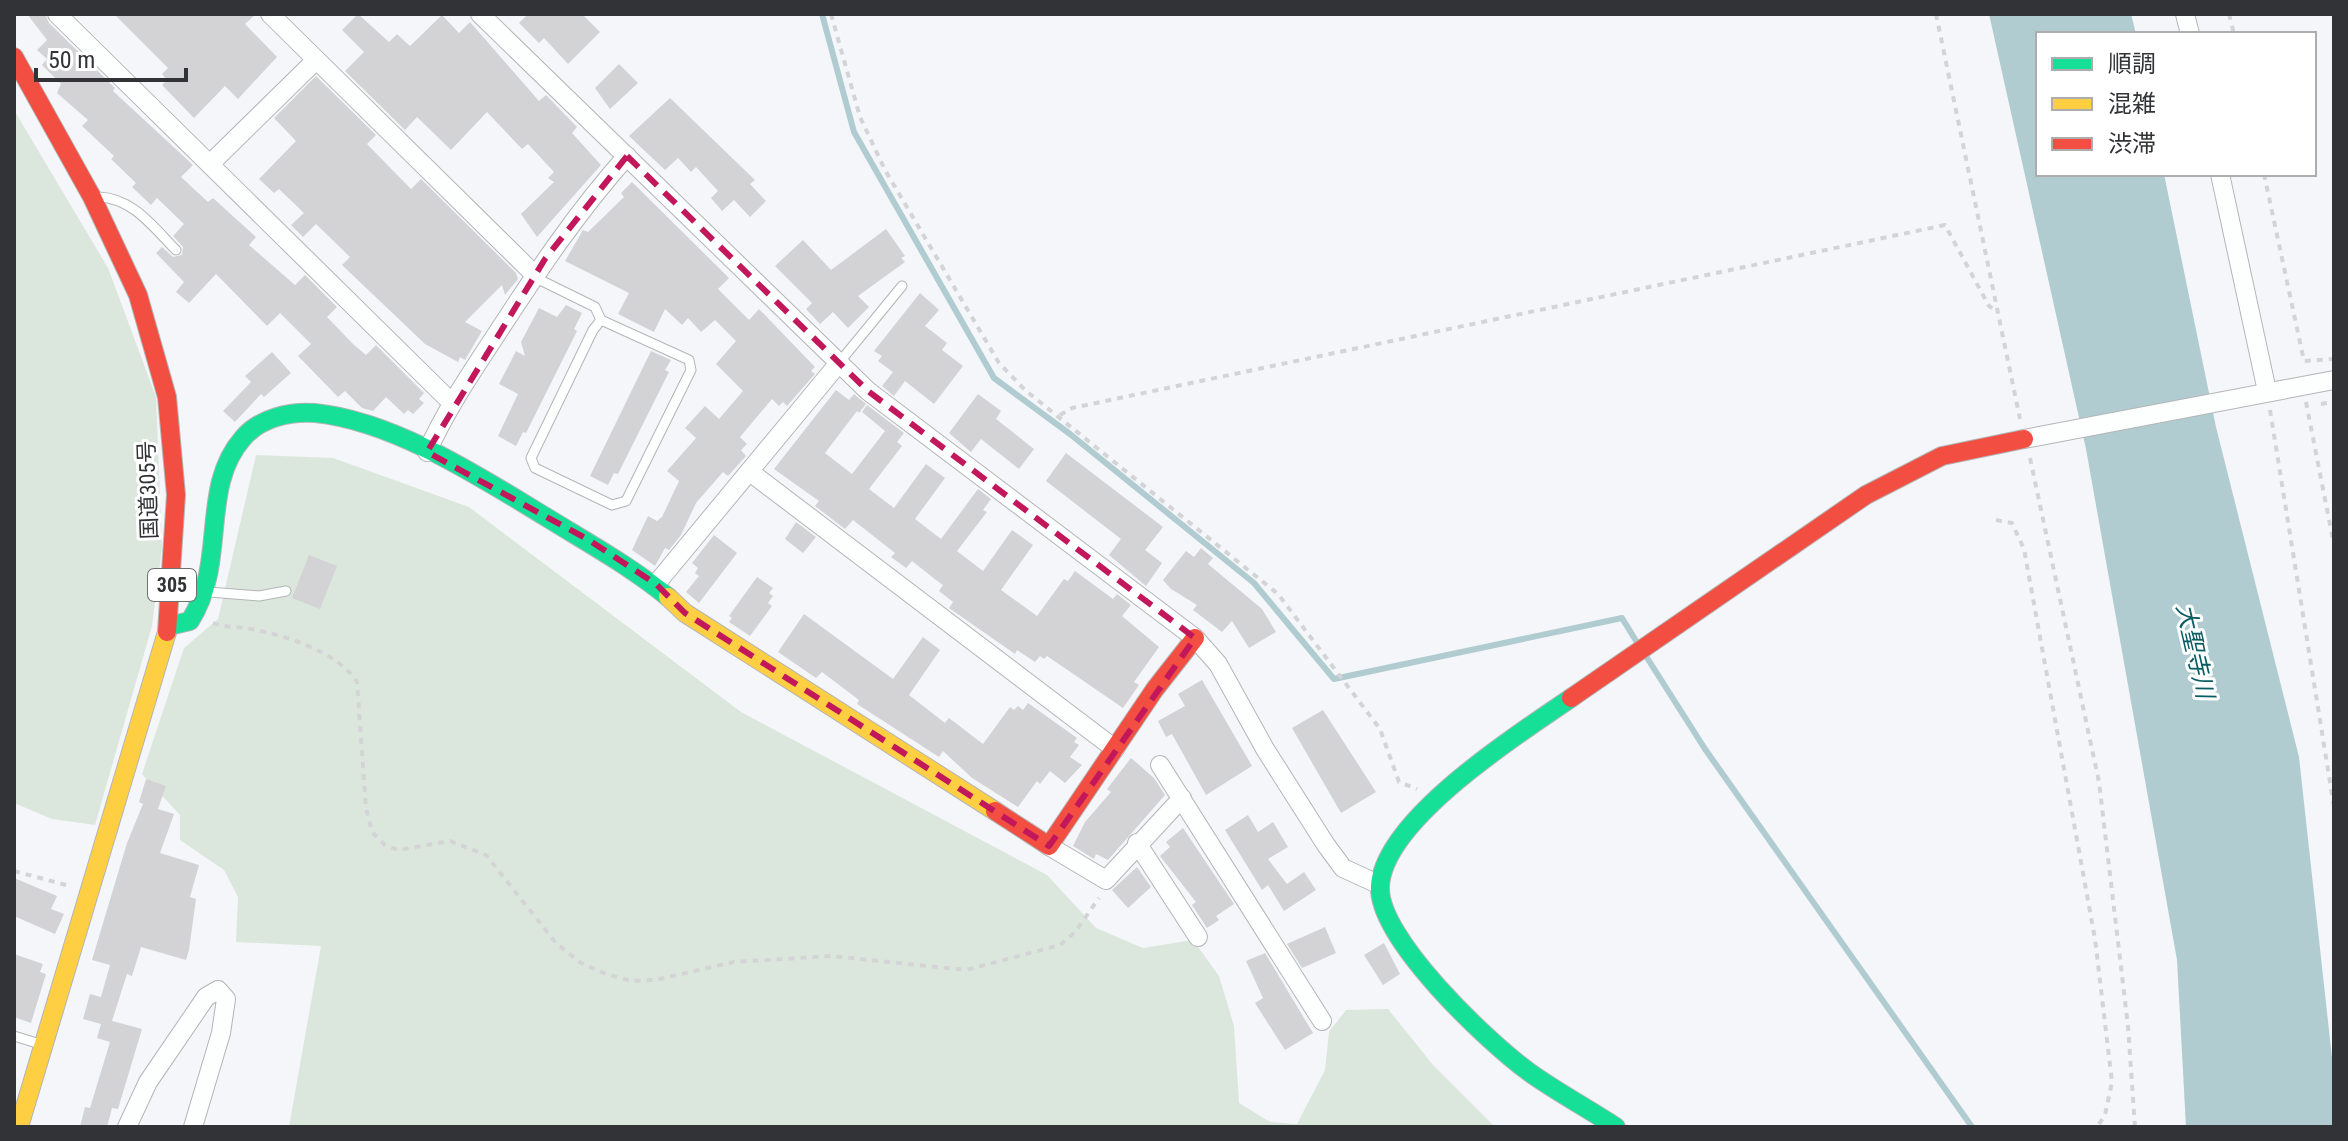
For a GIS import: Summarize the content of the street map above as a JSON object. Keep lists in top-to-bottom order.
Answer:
{
  "streets": {
    "main road": ["国道305号", "305"]
  },
  "water": ["大聖寺川"],
  "legend": ["順調", "混雑", "渋滞"],
  "scale_bar": "50 m"
}
